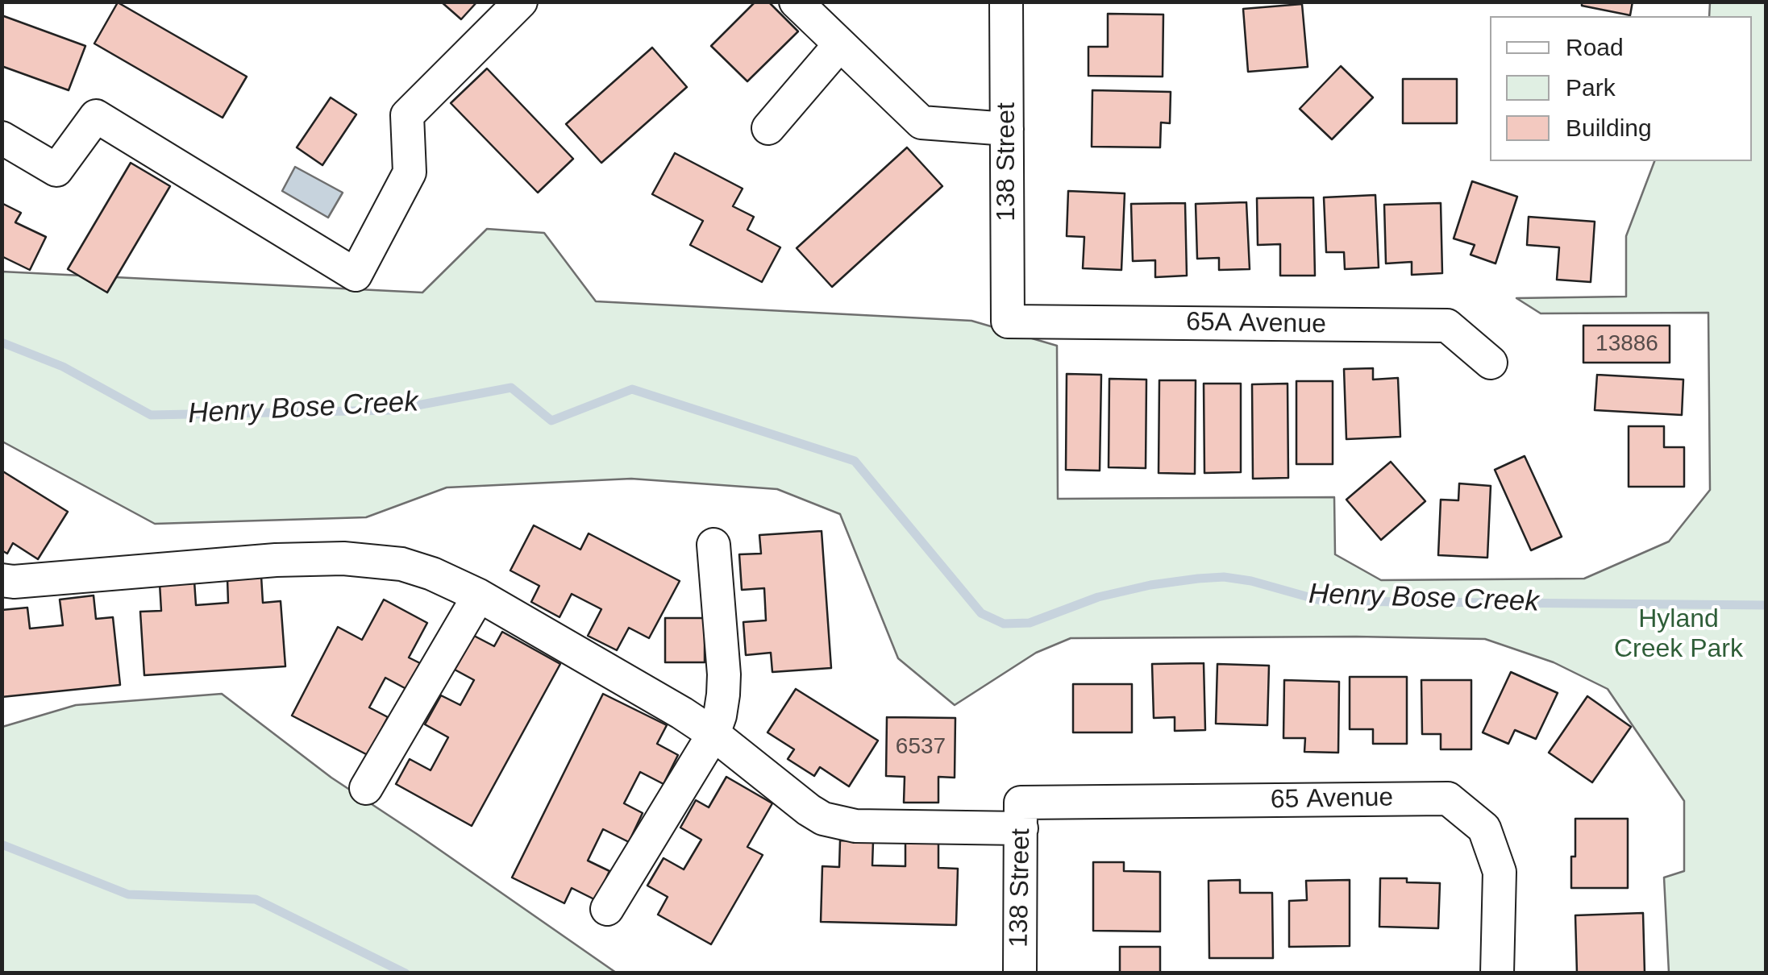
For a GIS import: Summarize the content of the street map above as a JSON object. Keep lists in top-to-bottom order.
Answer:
{
  "streets": {
    "street": ["138 Street", "65A Avenue", "65 Avenue"]
  },
  "crossings": [
    ["138 Street", "65A Avenue"],
    ["138 Street", "65 Avenue"]
  ],
  "water": ["Henry Bose Creek"],
  "parks": ["Hyland Creek Park"],
  "house_numbers": ["13886", "6537"],
  "legend": ["Road", "Park", "Building"]
}
